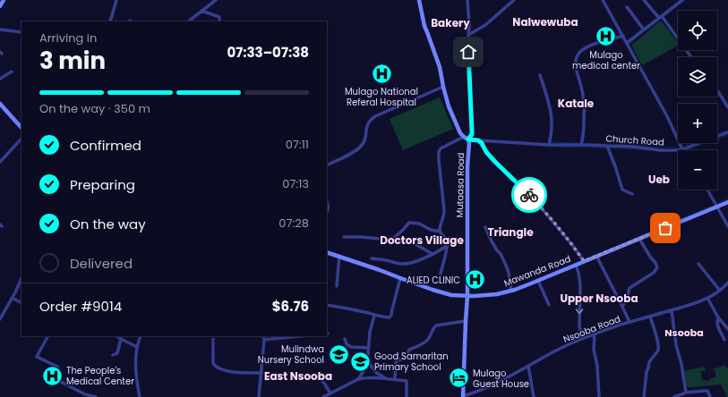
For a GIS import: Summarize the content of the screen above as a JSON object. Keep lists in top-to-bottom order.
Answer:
{
  "streets": {
    "street": [
      "Church Road",
      "Mutaasa Road",
      "Mawanda Road",
      "Nsooba Road"
    ]
  },
  "crossings": [
    ["Church Road", "Mutaasa Road"],
    ["Mutaasa Road", "Mawanda Road"],
    ["Mutaasa Road", "Nsooba Road"]
  ],
  "districts": [
    "Nalwewuba",
    "Bakery",
    "Katale",
    "Ueb",
    "Triangle",
    "Doctors Village",
    "Upper Nsooba",
    "Nsooba",
    "East Nsooba"
  ],
  "places": {
    "hospital": [
      "Mulago medical center",
      "Mulago National Referal Hospital",
      "ALIED CLINIC",
      "The People's Medical Center"
    ],
    "school or university": ["Mulindwa Nursery School", "Good Samaritan Primary School"],
    "hotel": ["Mulago Guest House"]
  },
  "page": {
    "map_buttons": ["+", "−"],
    "heading": ["3 min", "Arriving in", "07:33–07:38"],
    "panel": ["Order #9014", "$6.76"],
    "bar": "On the way · 350 m",
    "list": [
      ["Confirmed", "07:11"],
      ["Preparing", "07:13"],
      ["On the way", "07:28"],
      "Delivered"
    ]
  }
}
